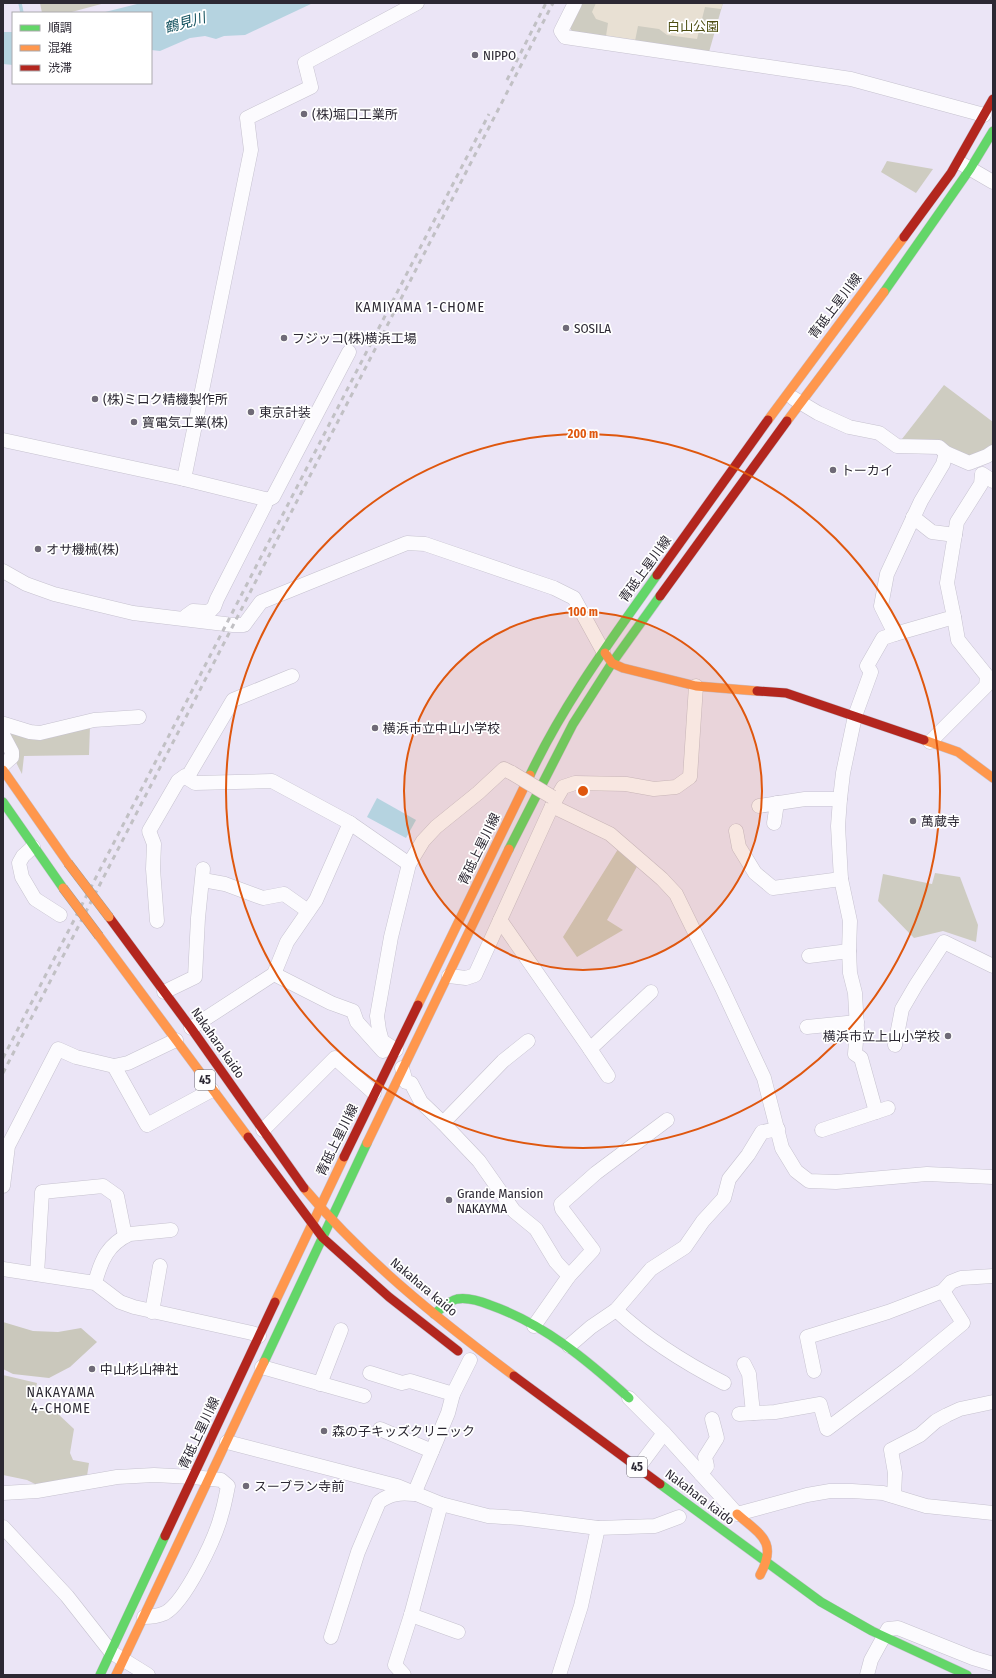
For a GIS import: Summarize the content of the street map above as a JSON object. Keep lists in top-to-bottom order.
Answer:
{
  "streets": {
    "main road": ["青砥上星川線", "Nakahara kaido", "45"]
  },
  "crossings": [
    ["青砥上星川線", "Nakahara kaido"],
    ["青砥上星川線", "45"]
  ],
  "districts": ["KAMIYAMA 1-CHOME", "NAKAYAMA 4-CHOME"],
  "water": ["鶴見川"],
  "parks": ["白山公園"],
  "places": [
    "NIPPO",
    "(株)堀口工業所",
    "SOSILA",
    "フジッコ(株)横浜工場",
    "(株)ミロク精機製作所",
    "東京計装",
    "寶電気工業(株)",
    "トーカイ",
    "オサ機械(株)",
    "横浜市立中山小学校",
    "萬蔵寺",
    "横浜市立上山小学校",
    "Grande Mansion NAKAYMA",
    "中山杉山神社",
    "森の子キッズクリニック",
    "スーブラン寺前"
  ],
  "legend": ["順調", "混雑", "渋滞"],
  "rings": ["200 m", "100 m"]
}
